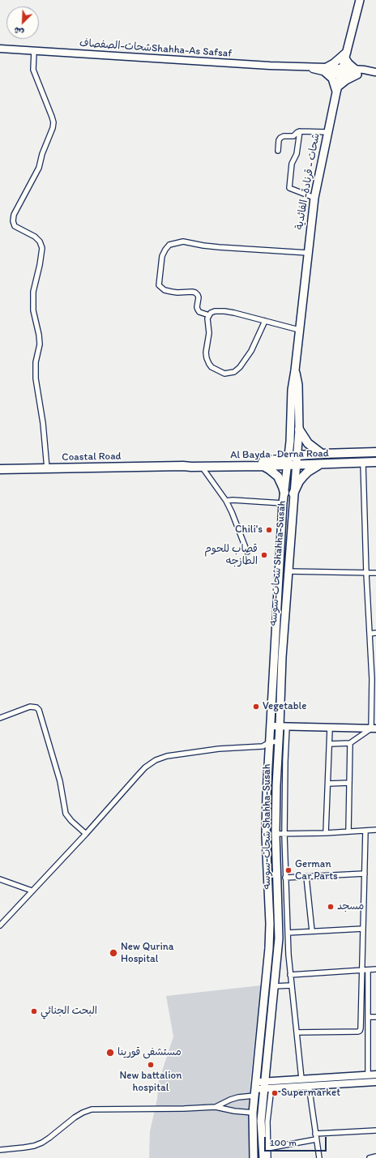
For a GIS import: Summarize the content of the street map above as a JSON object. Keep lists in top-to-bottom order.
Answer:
{
  "streets": {
    "highway": ["Al Bayda -Derna Road", "Coastal Road"],
    "main road": ["شحات-الصفصافShahha-As Safsaf", "شحات - قرنادة- الفائدية", "شحات-سوسه Shahha-Susah"]
  },
  "crossings": [
    ["شحات-الصفصافShahha-As Safsaf", "شحات - قرنادة- الفائدية"],
    ["شحات - قرنادة- الفائدية", "شحات-سوسه Shahha-Susah"],
    ["Al Bayda -Derna Road", "Coastal Road"],
    ["Al Bayda -Derna Road", "شحات-سوسه Shahha-Susah"]
  ],
  "places": [
    "Chili's",
    "قصاب للحوم الطازجه",
    "Vegetable",
    "German Car Parts",
    "مسجد",
    "New Qurina Hospital",
    "البحت الجنائي",
    "مستشفى قورينا",
    "New battalion hospital",
    "Supermarket"
  ],
  "scale_bar": "100 m",
  "north": "bottom left"
}
